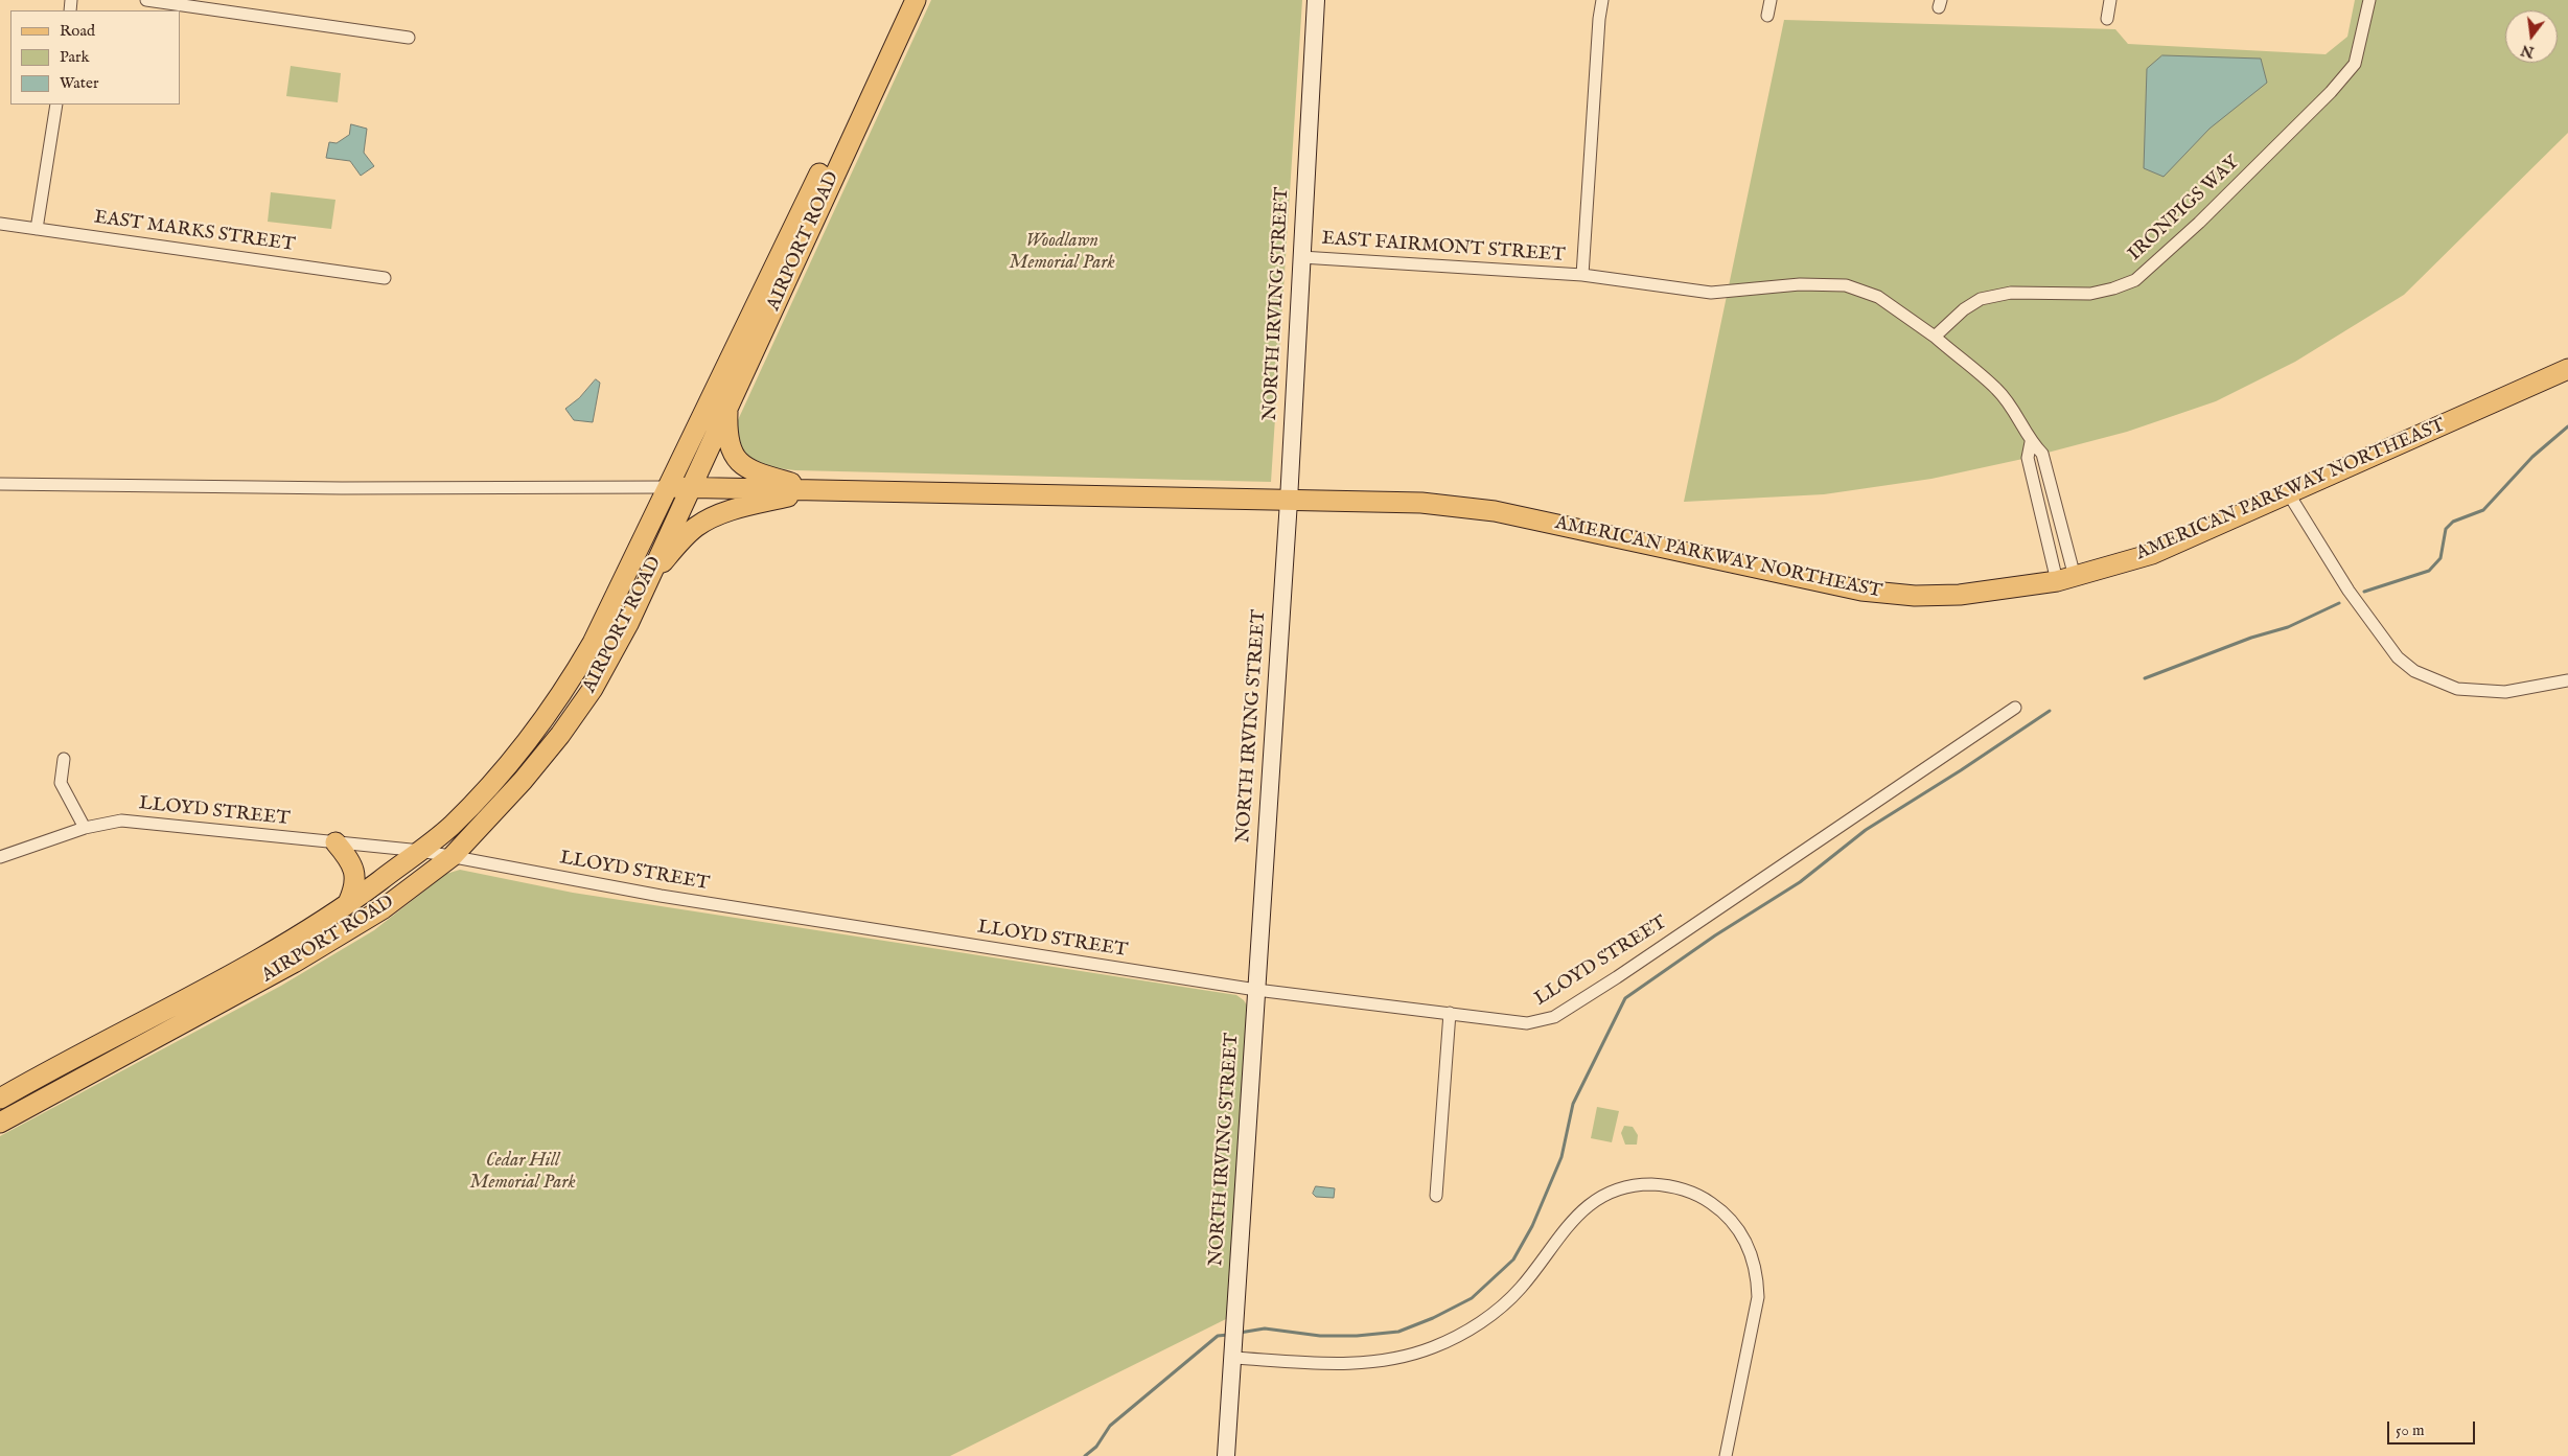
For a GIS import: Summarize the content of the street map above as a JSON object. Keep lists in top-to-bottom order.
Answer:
{
  "streets": {
    "main road": ["AIRPORT ROAD", "AMERICAN PARKWAY NORTHEAST"],
    "street": [
      "IRONPIGS WAY",
      "EAST MARKS STREET",
      "EAST FAIRMONT STREET",
      "NORTH IRVING STREET",
      "LLOYD STREET"
    ]
  },
  "crossings": [
    ["IRONPIGS WAY", "EAST FAIRMONT STREET"],
    ["AIRPORT ROAD", "LLOYD STREET"],
    ["EAST FAIRMONT STREET", "NORTH IRVING STREET"],
    ["NORTH IRVING STREET", "AMERICAN PARKWAY NORTHEAST"],
    ["NORTH IRVING STREET", "LLOYD STREET"]
  ],
  "parks": ["Woodlawn Memorial Park", "Cedar Hill Memorial Park"],
  "legend": ["Road", "Park", "Water"],
  "scale_bar": "50 m",
  "north": "bottom"
}
